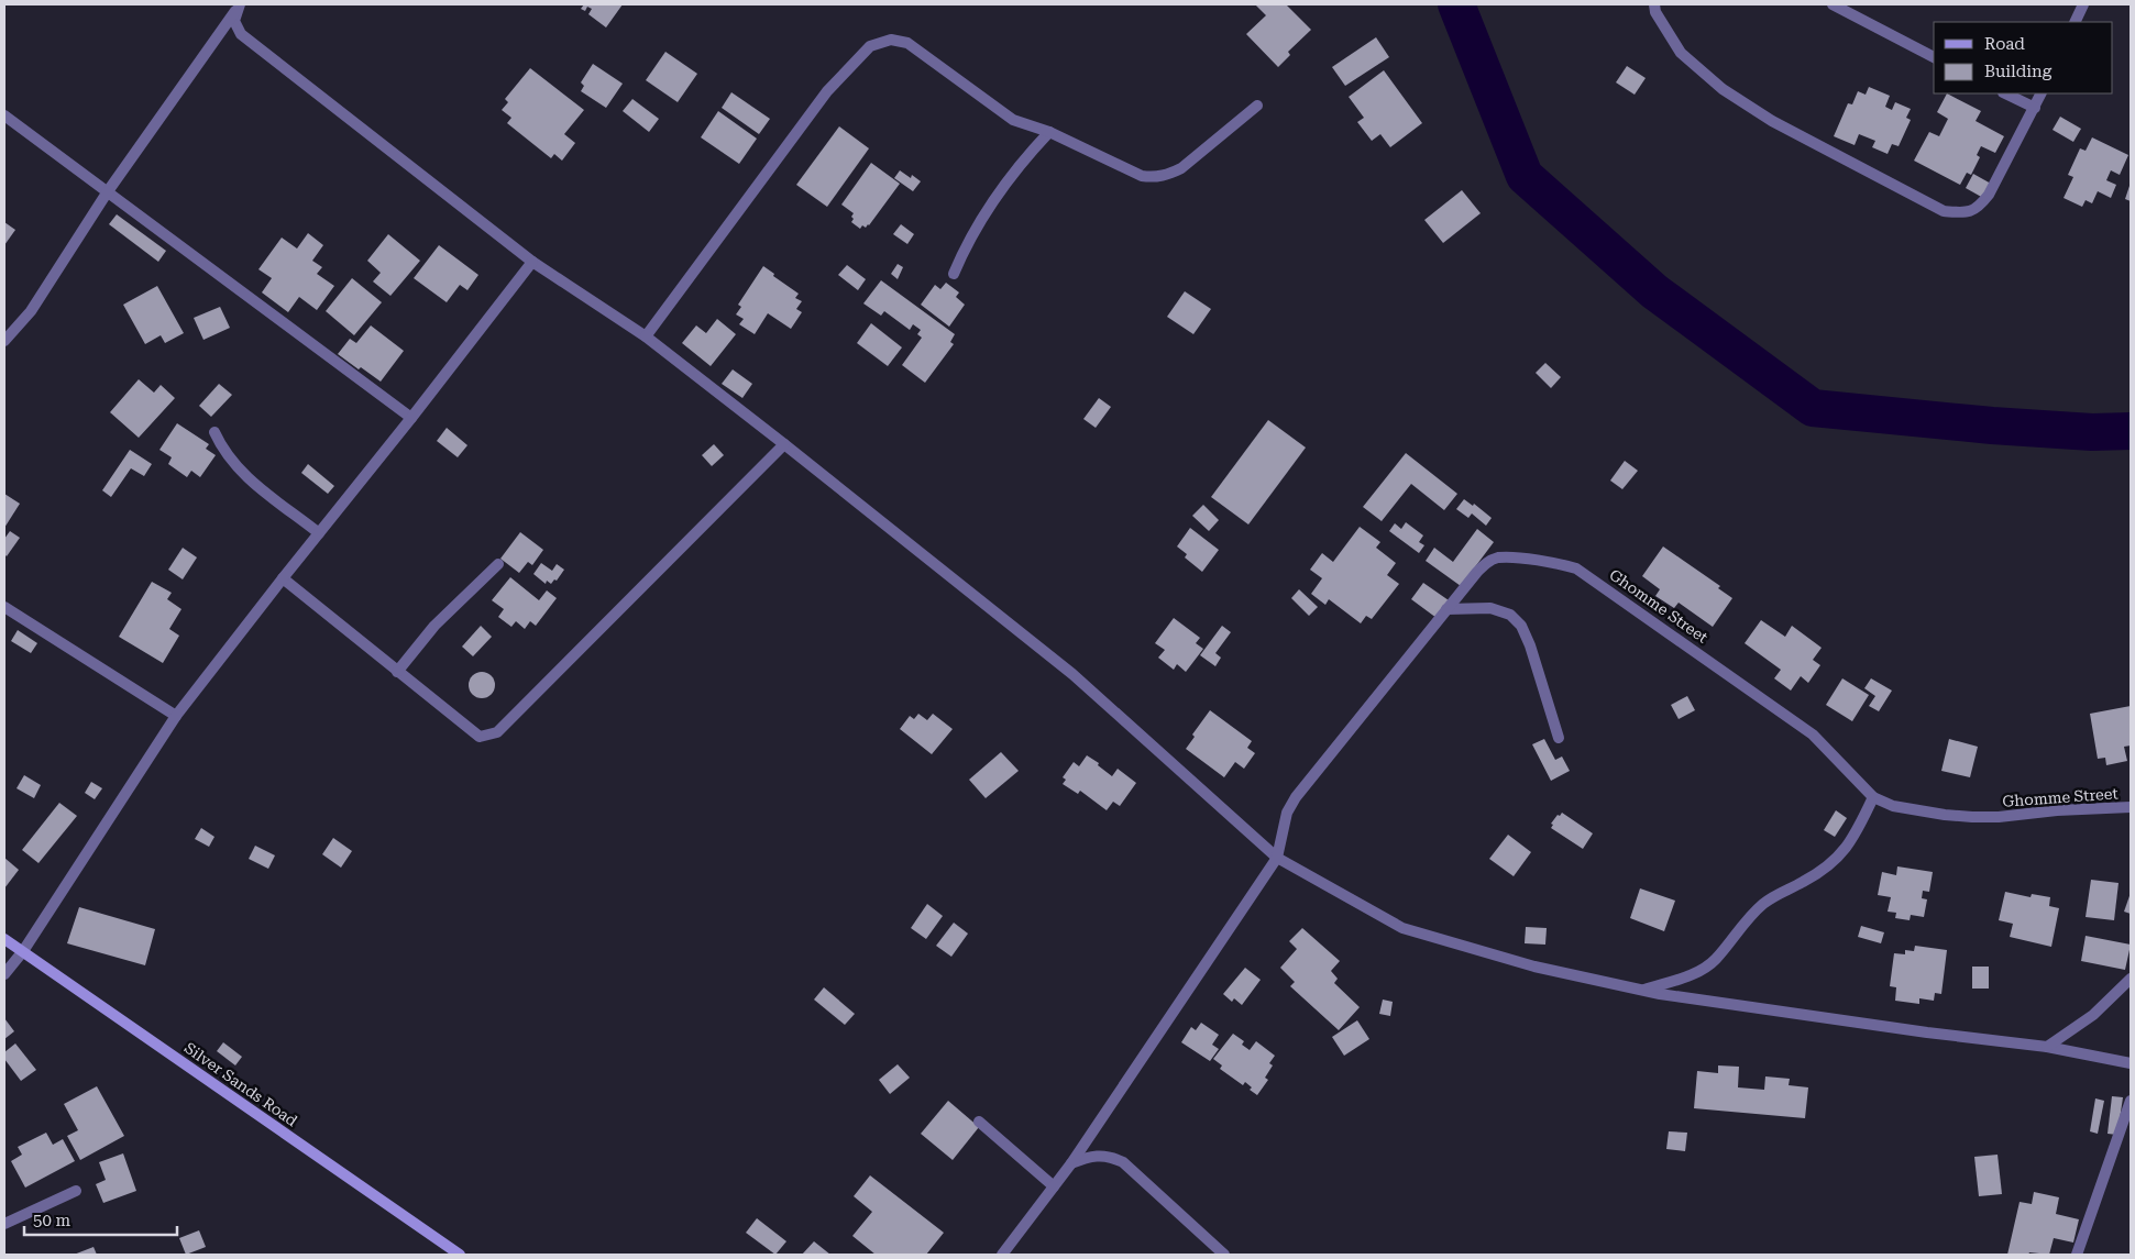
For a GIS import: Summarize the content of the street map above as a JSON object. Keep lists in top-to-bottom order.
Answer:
{
  "streets": {
    "street": ["Ghomme Street", "Silver Sands Road"]
  },
  "legend": ["Road", "Building"],
  "scale_bar": "50 m"
}
